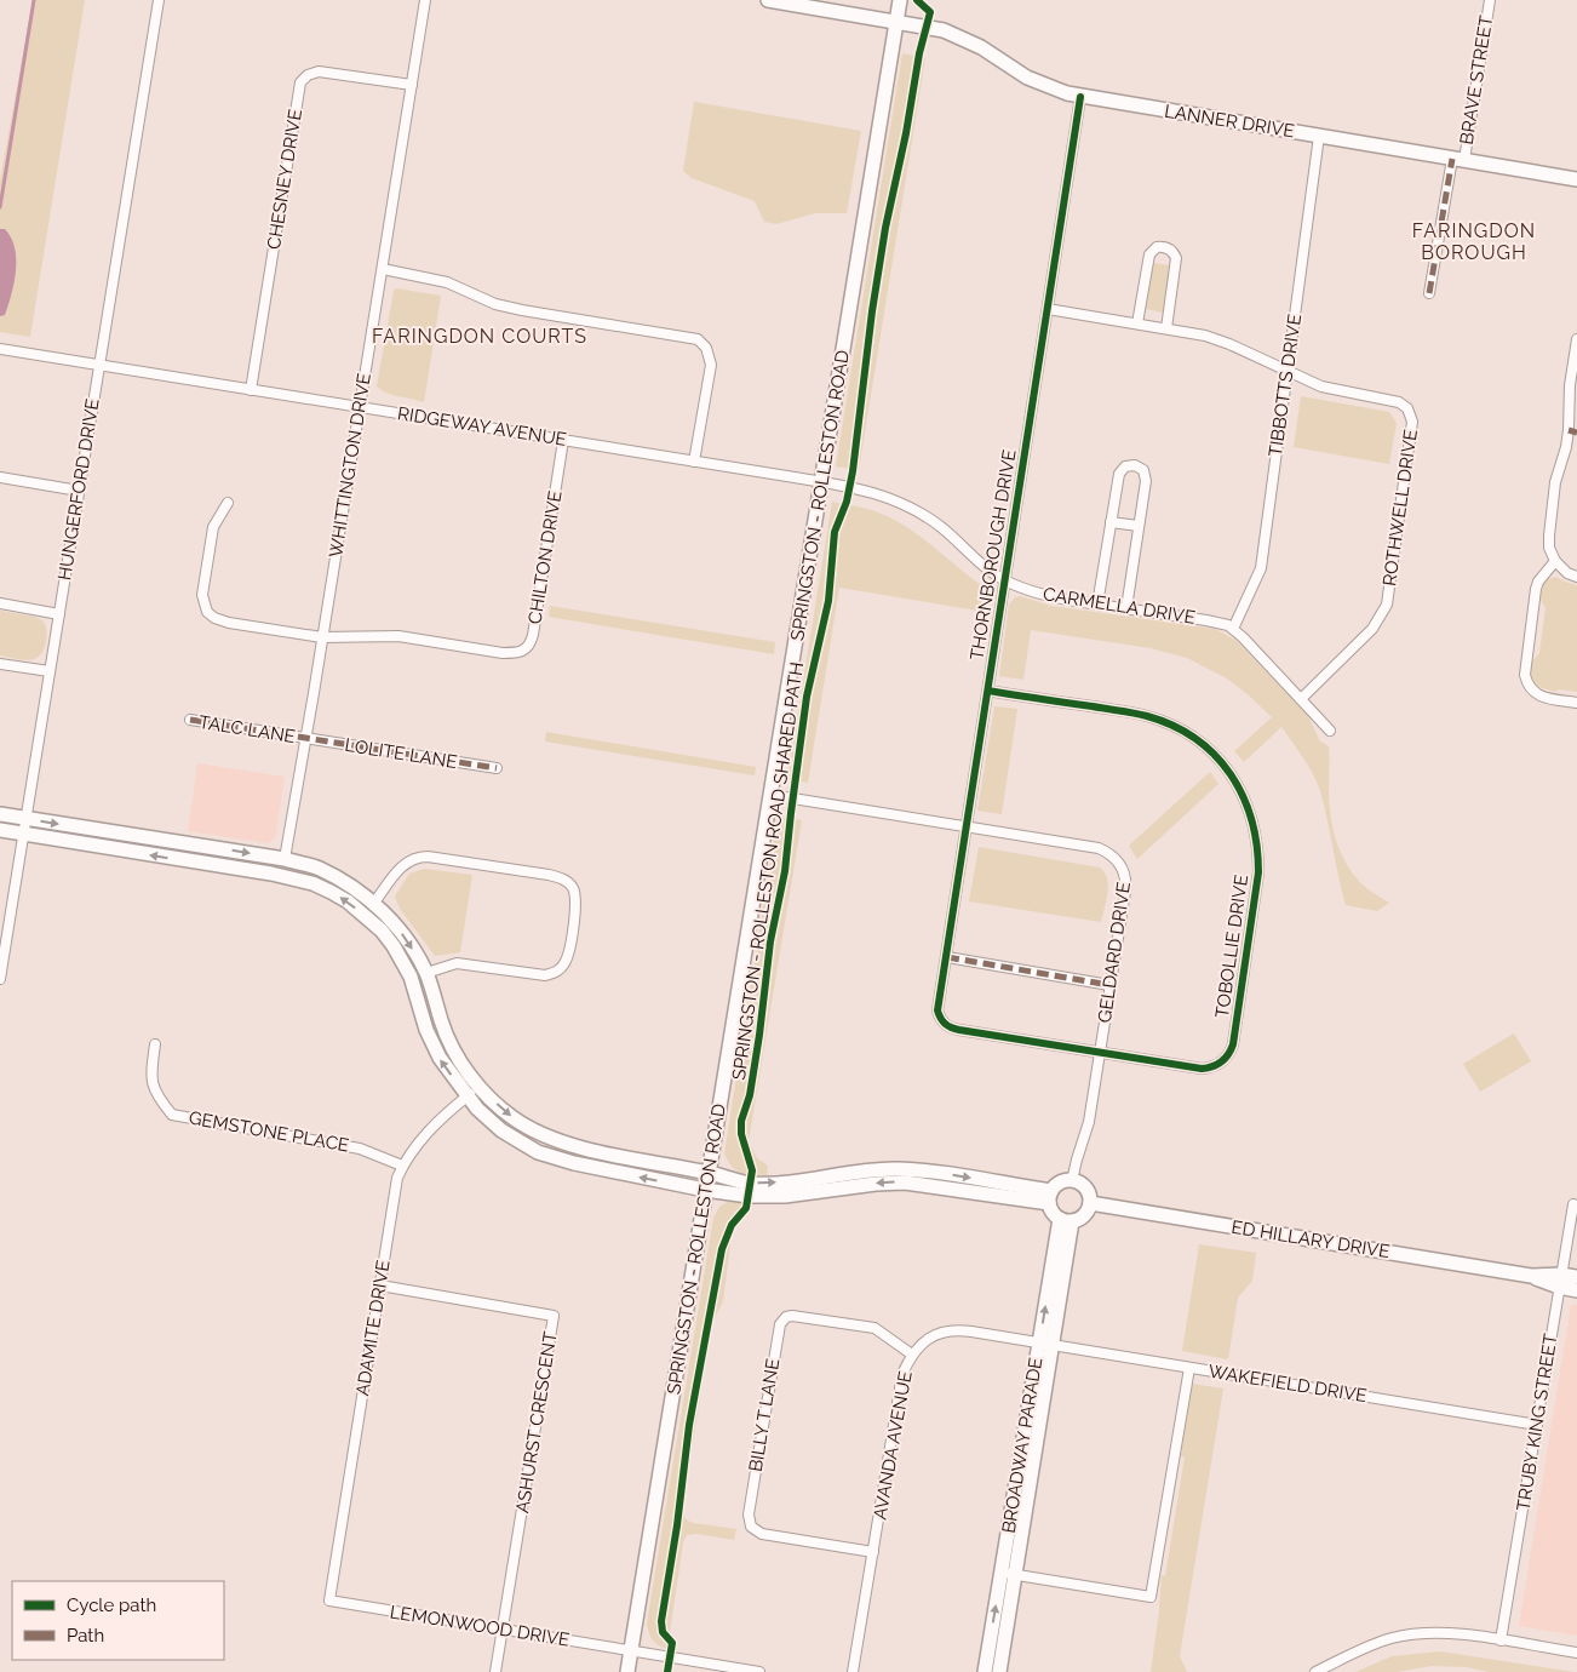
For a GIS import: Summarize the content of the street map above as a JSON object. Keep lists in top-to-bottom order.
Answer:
{
  "streets": {
    "street": [
      "BRAVE STREET",
      "LANNER DRIVE",
      "CHESNEY DRIVE",
      "TIBBOTTS DRIVE",
      "RIDGEWAY AVENUE",
      "WHITTINGTON DRIVE",
      "HUNGERFORD DRIVE",
      "SPRINGSTON - ROLLESTON ROAD",
      "ROTHWELL DRIVE",
      "THORNBOROUGH DRIVE",
      "CHILTON DRIVE",
      "CARMELLA DRIVE",
      "TALC LANE",
      "LOLITE LANE",
      "TOBOLLIE DRIVE",
      "GELDARD DRIVE",
      "GEMSTONE PLACE",
      "ED HILLARY DRIVE",
      "ADAMITE DRIVE",
      "WAKEFIELD DRIVE",
      "BILLY T LANE",
      "ASHURST CRESCENT",
      "TRUBY KING STREET",
      "AVANDA AVENUE",
      "BROADWAY PARADE",
      "LEMONWOOD DRIVE"
    ],
    "cycle path": ["SPRINGSTON - ROLLESTON ROAD SHARED PATH"]
  },
  "crossings": [
    ["BRAVE STREET", "LANNER DRIVE"],
    ["LANNER DRIVE", "TIBBOTTS DRIVE"],
    ["LANNER DRIVE", "SPRINGSTON - ROLLESTON ROAD"],
    ["LANNER DRIVE", "THORNBOROUGH DRIVE"],
    ["CHESNEY DRIVE", "RIDGEWAY AVENUE"],
    ["CHESNEY DRIVE", "WHITTINGTON DRIVE"],
    ["TIBBOTTS DRIVE", "ROTHWELL DRIVE"],
    ["TIBBOTTS DRIVE", "CARMELLA DRIVE"],
    ["RIDGEWAY AVENUE", "WHITTINGTON DRIVE"],
    ["RIDGEWAY AVENUE", "HUNGERFORD DRIVE"],
    ["RIDGEWAY AVENUE", "SPRINGSTON - ROLLESTON ROAD"],
    ["RIDGEWAY AVENUE", "CHILTON DRIVE"],
    ["RIDGEWAY AVENUE", "CARMELLA DRIVE"],
    ["WHITTINGTON DRIVE", "CHILTON DRIVE"],
    ["WHITTINGTON DRIVE", "TALC LANE"],
    ["WHITTINGTON DRIVE", "LOLITE LANE"],
    ["SPRINGSTON - ROLLESTON ROAD", "CARMELLA DRIVE"],
    ["SPRINGSTON - ROLLESTON ROAD", "GELDARD DRIVE"],
    ["SPRINGSTON - ROLLESTON ROAD", "LEMONWOOD DRIVE"],
    ["ROTHWELL DRIVE", "THORNBOROUGH DRIVE"],
    ["ROTHWELL DRIVE", "CARMELLA DRIVE"],
    ["THORNBOROUGH DRIVE", "CARMELLA DRIVE"],
    ["THORNBOROUGH DRIVE", "TOBOLLIE DRIVE"],
    ["THORNBOROUGH DRIVE", "GELDARD DRIVE"],
    ["TALC LANE", "LOLITE LANE"],
    ["TOBOLLIE DRIVE", "GELDARD DRIVE"],
    ["GELDARD DRIVE", "ED HILLARY DRIVE"],
    ["GELDARD DRIVE", "BROADWAY PARADE"],
    ["GEMSTONE PLACE", "ADAMITE DRIVE"],
    ["ED HILLARY DRIVE", "TRUBY KING STREET"],
    ["ED HILLARY DRIVE", "BROADWAY PARADE"],
    ["ADAMITE DRIVE", "ASHURST CRESCENT"],
    ["ADAMITE DRIVE", "LEMONWOOD DRIVE"],
    ["WAKEFIELD DRIVE", "TRUBY KING STREET"],
    ["WAKEFIELD DRIVE", "AVANDA AVENUE"],
    ["WAKEFIELD DRIVE", "BROADWAY PARADE"],
    ["BILLY T LANE", "AVANDA AVENUE"],
    ["ASHURST CRESCENT", "LEMONWOOD DRIVE"],
    ["AVANDA AVENUE", "BROADWAY PARADE"]
  ],
  "districts": ["FARINGDON BOROUGH", "FARINGDON COURTS"],
  "legend": ["Cycle path", "Path"]
}
